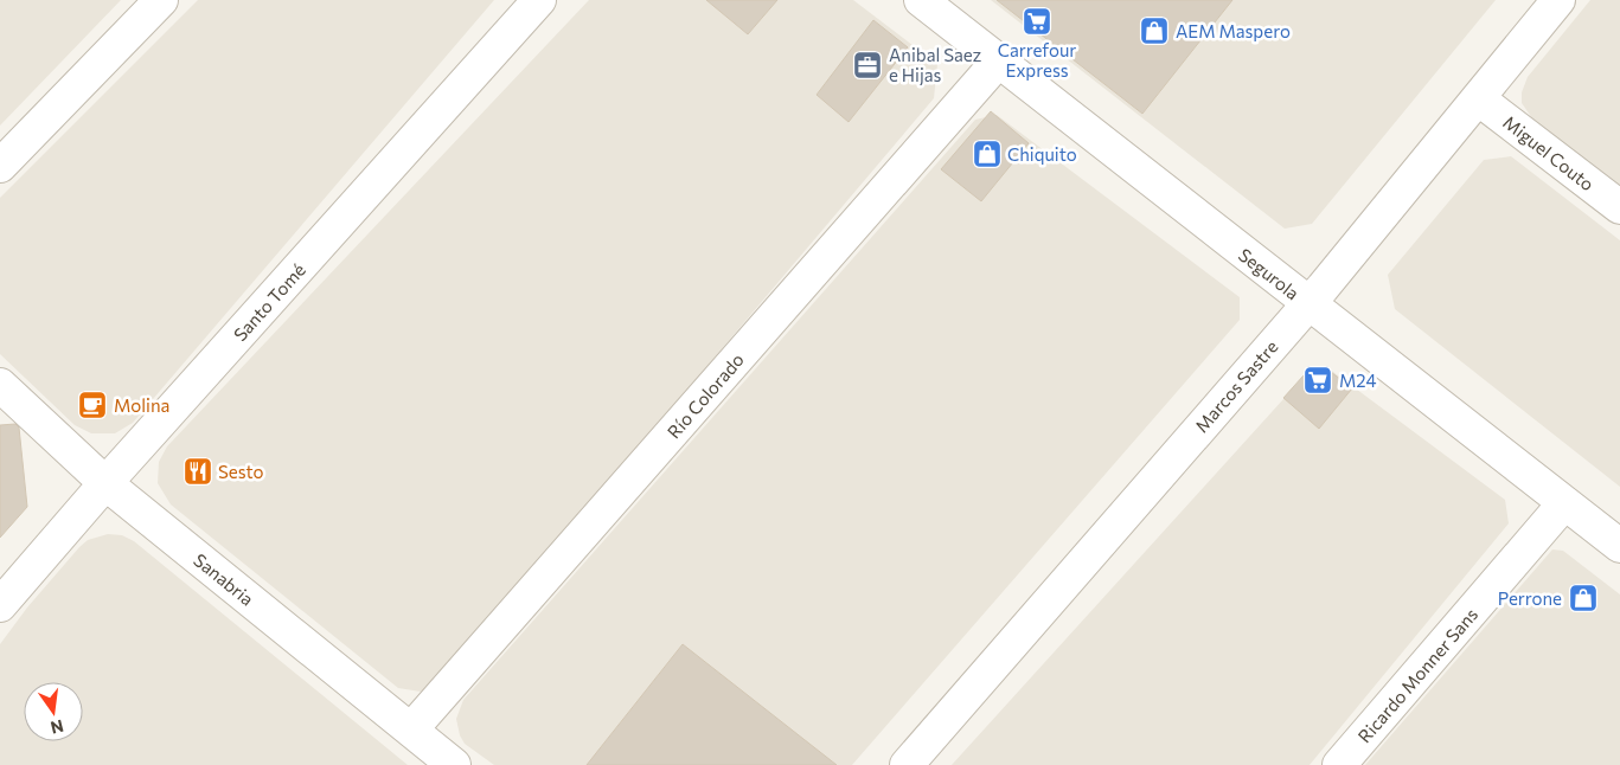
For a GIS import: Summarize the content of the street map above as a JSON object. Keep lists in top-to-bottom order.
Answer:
{
  "streets": {
    "street": [
      "Miguel Couto",
      "Segurola",
      "Santo Tomé",
      "Marcos Sastre",
      "Río Colorado",
      "Sanabria",
      "Ricardo Monner Sans"
    ]
  },
  "crossings": [
    ["Miguel Couto", "Marcos Sastre"],
    ["Segurola", "Marcos Sastre"],
    ["Segurola", "Río Colorado"],
    ["Segurola", "Ricardo Monner Sans"],
    ["Santo Tomé", "Sanabria"],
    ["Río Colorado", "Sanabria"]
  ],
  "places": {
    "supermarket": ["Carrefour Express", "M24"],
    "shop": ["AEM Maspero", "Chiquito", "Perrone"],
    "office": ["Anibal Saez e Hijas"],
    "cafe": ["Molina"],
    "restaurant": ["Sesto"]
  },
  "north": "bottom"
}
